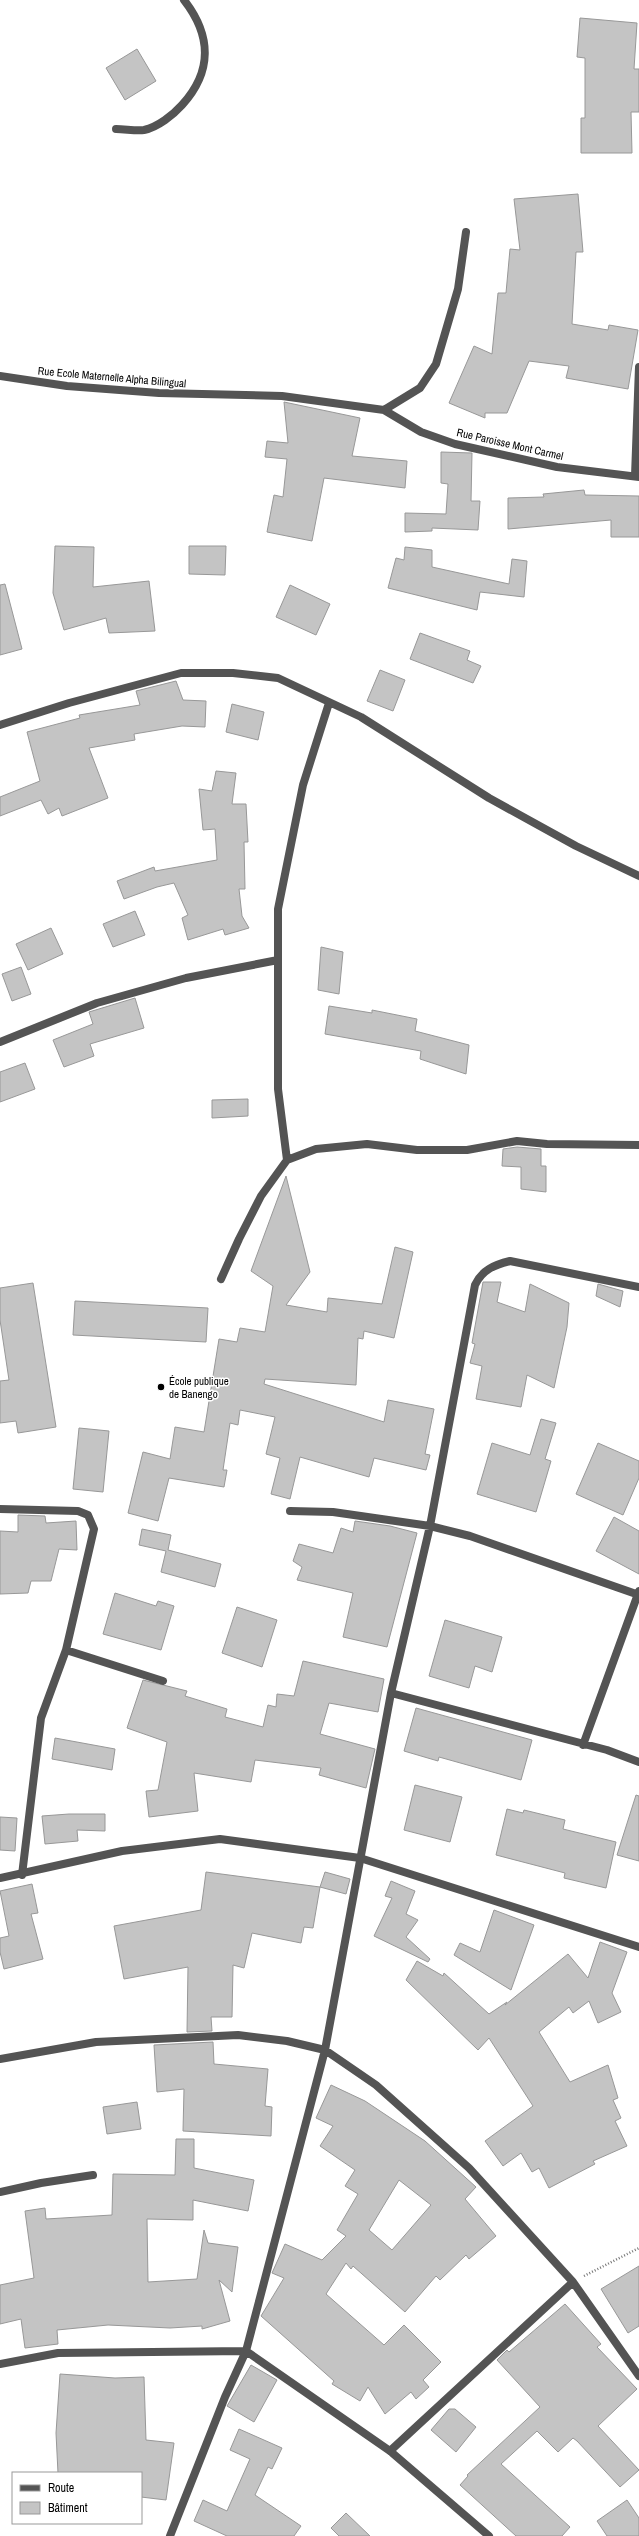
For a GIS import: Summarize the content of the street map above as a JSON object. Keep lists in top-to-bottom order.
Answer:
{
  "streets": {
    "street": ["Rue Ecole Maternelle Alpha Bilingual", "Rue Paroisse Mont Carmel"]
  },
  "crossings": [
    ["Rue Ecole Maternelle Alpha Bilingual", "Rue Paroisse Mont Carmel"]
  ],
  "places": ["École publique de Banengo"],
  "legend": ["Route", "Bâtiment"]
}
